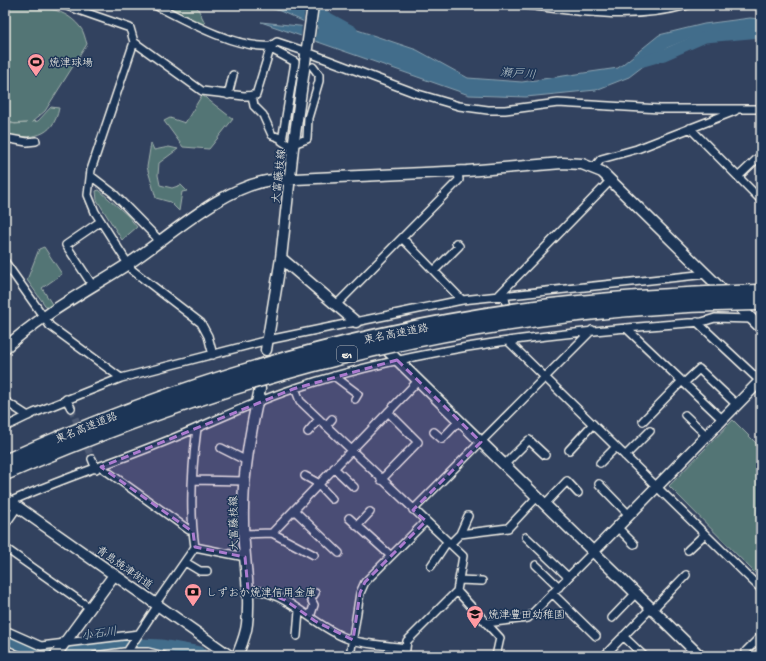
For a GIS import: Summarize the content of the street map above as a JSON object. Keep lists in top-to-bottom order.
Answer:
{
  "streets": {
    "highway": ["東名高速道路", "E1"],
    "street": ["大富藤枝線", "青島焼津街道"]
  },
  "water": ["瀬戸川", "小石川"],
  "places": {
    "sports": ["焼津球場"],
    "bank": ["しずおか焼津信用金庫"],
    "school or university": ["焼津豊田幼稚園"]
  }
}
